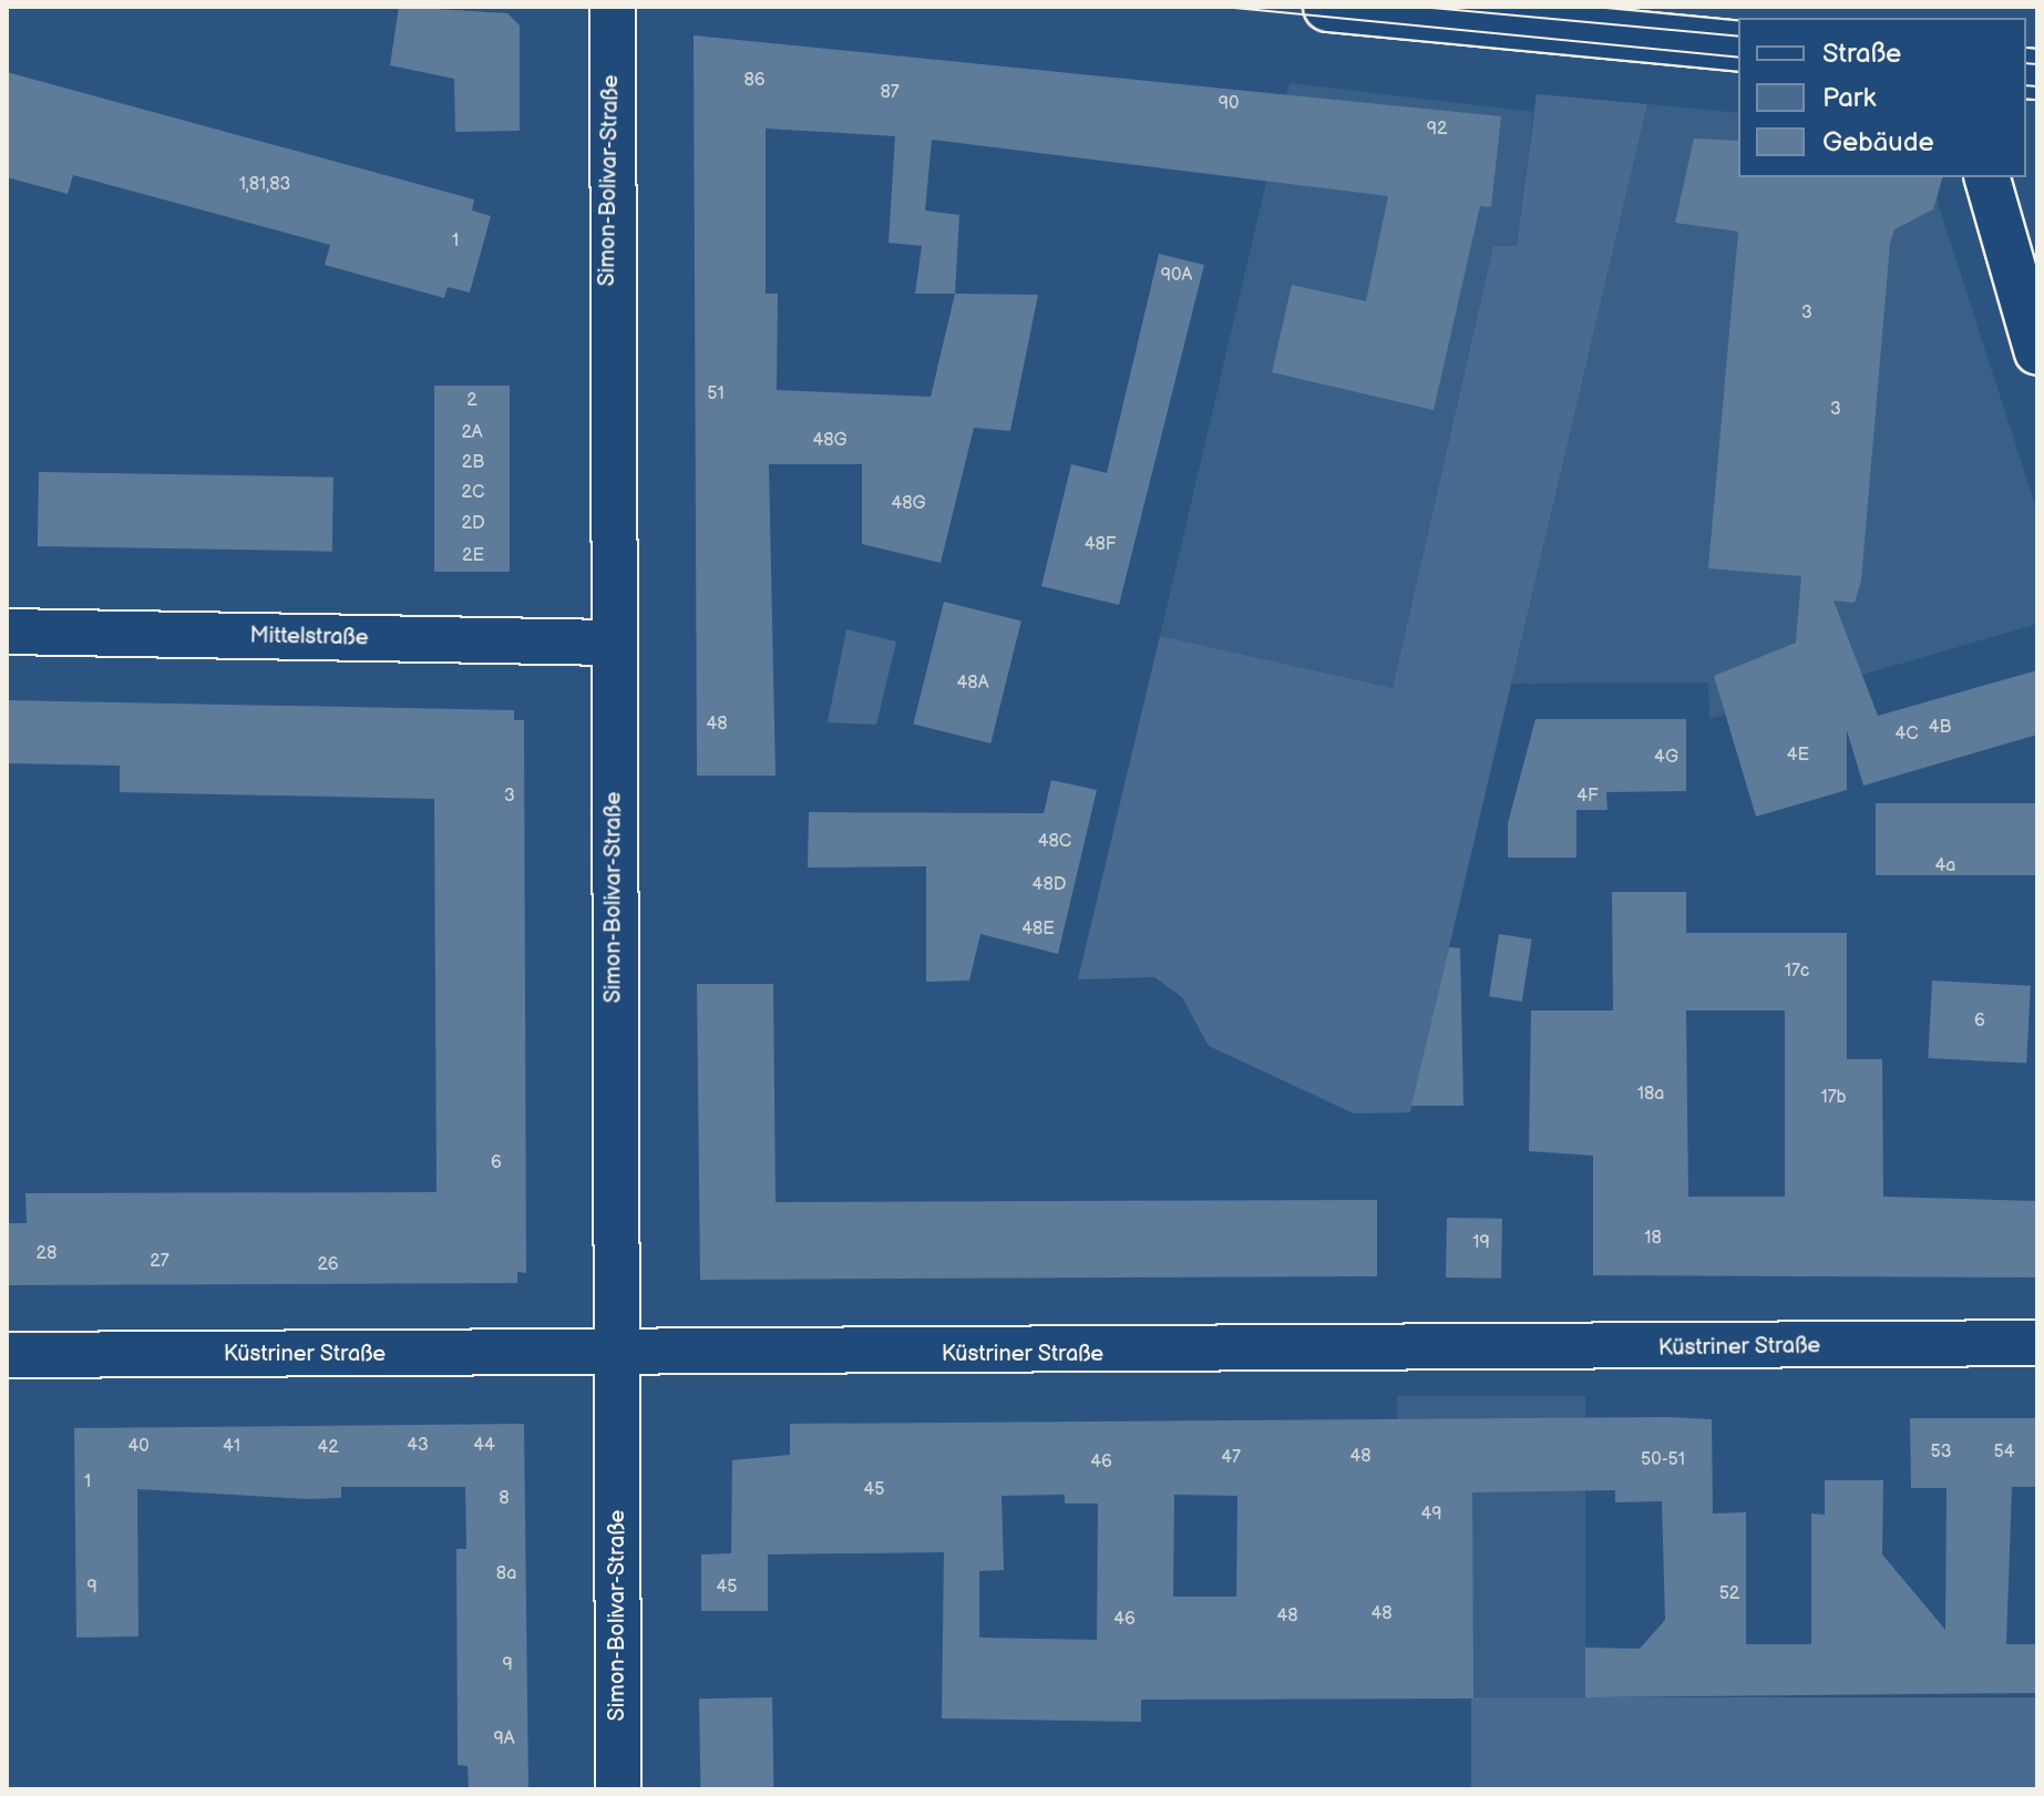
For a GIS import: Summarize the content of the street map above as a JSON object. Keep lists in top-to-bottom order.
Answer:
{
  "streets": {
    "street": ["Simon-Bolivar-Straße", "Mittelstraße", "Küstriner Straße"]
  },
  "crossings": [
    ["Simon-Bolivar-Straße", "Mittelstraße"],
    ["Simon-Bolivar-Straße", "Küstriner Straße"]
  ],
  "house_numbers": [
    "86",
    "87",
    "90",
    "92",
    "1,81,83",
    "1",
    "90A",
    "3",
    "51",
    "2",
    "3",
    "2A",
    "48G",
    "2B",
    "2C",
    "48G",
    "2D",
    "48F",
    "2E",
    "48A",
    "48",
    "4B",
    "4C",
    "4E",
    "4G",
    "3",
    "4F",
    "48C",
    "4a",
    "48D",
    "48E",
    "17c",
    "6",
    "18a",
    "17b",
    "6",
    "18",
    "19",
    "28",
    "27",
    "26",
    "43",
    "44",
    "40",
    "41",
    "42",
    "53",
    "54",
    "48",
    "47",
    "50-51",
    "46",
    "1",
    "45",
    "8",
    "49",
    "8a",
    "9",
    "45",
    "52",
    "48",
    "48",
    "46",
    "9",
    "9A"
  ],
  "legend": ["Straße", "Park", "Gebäude"]
}
